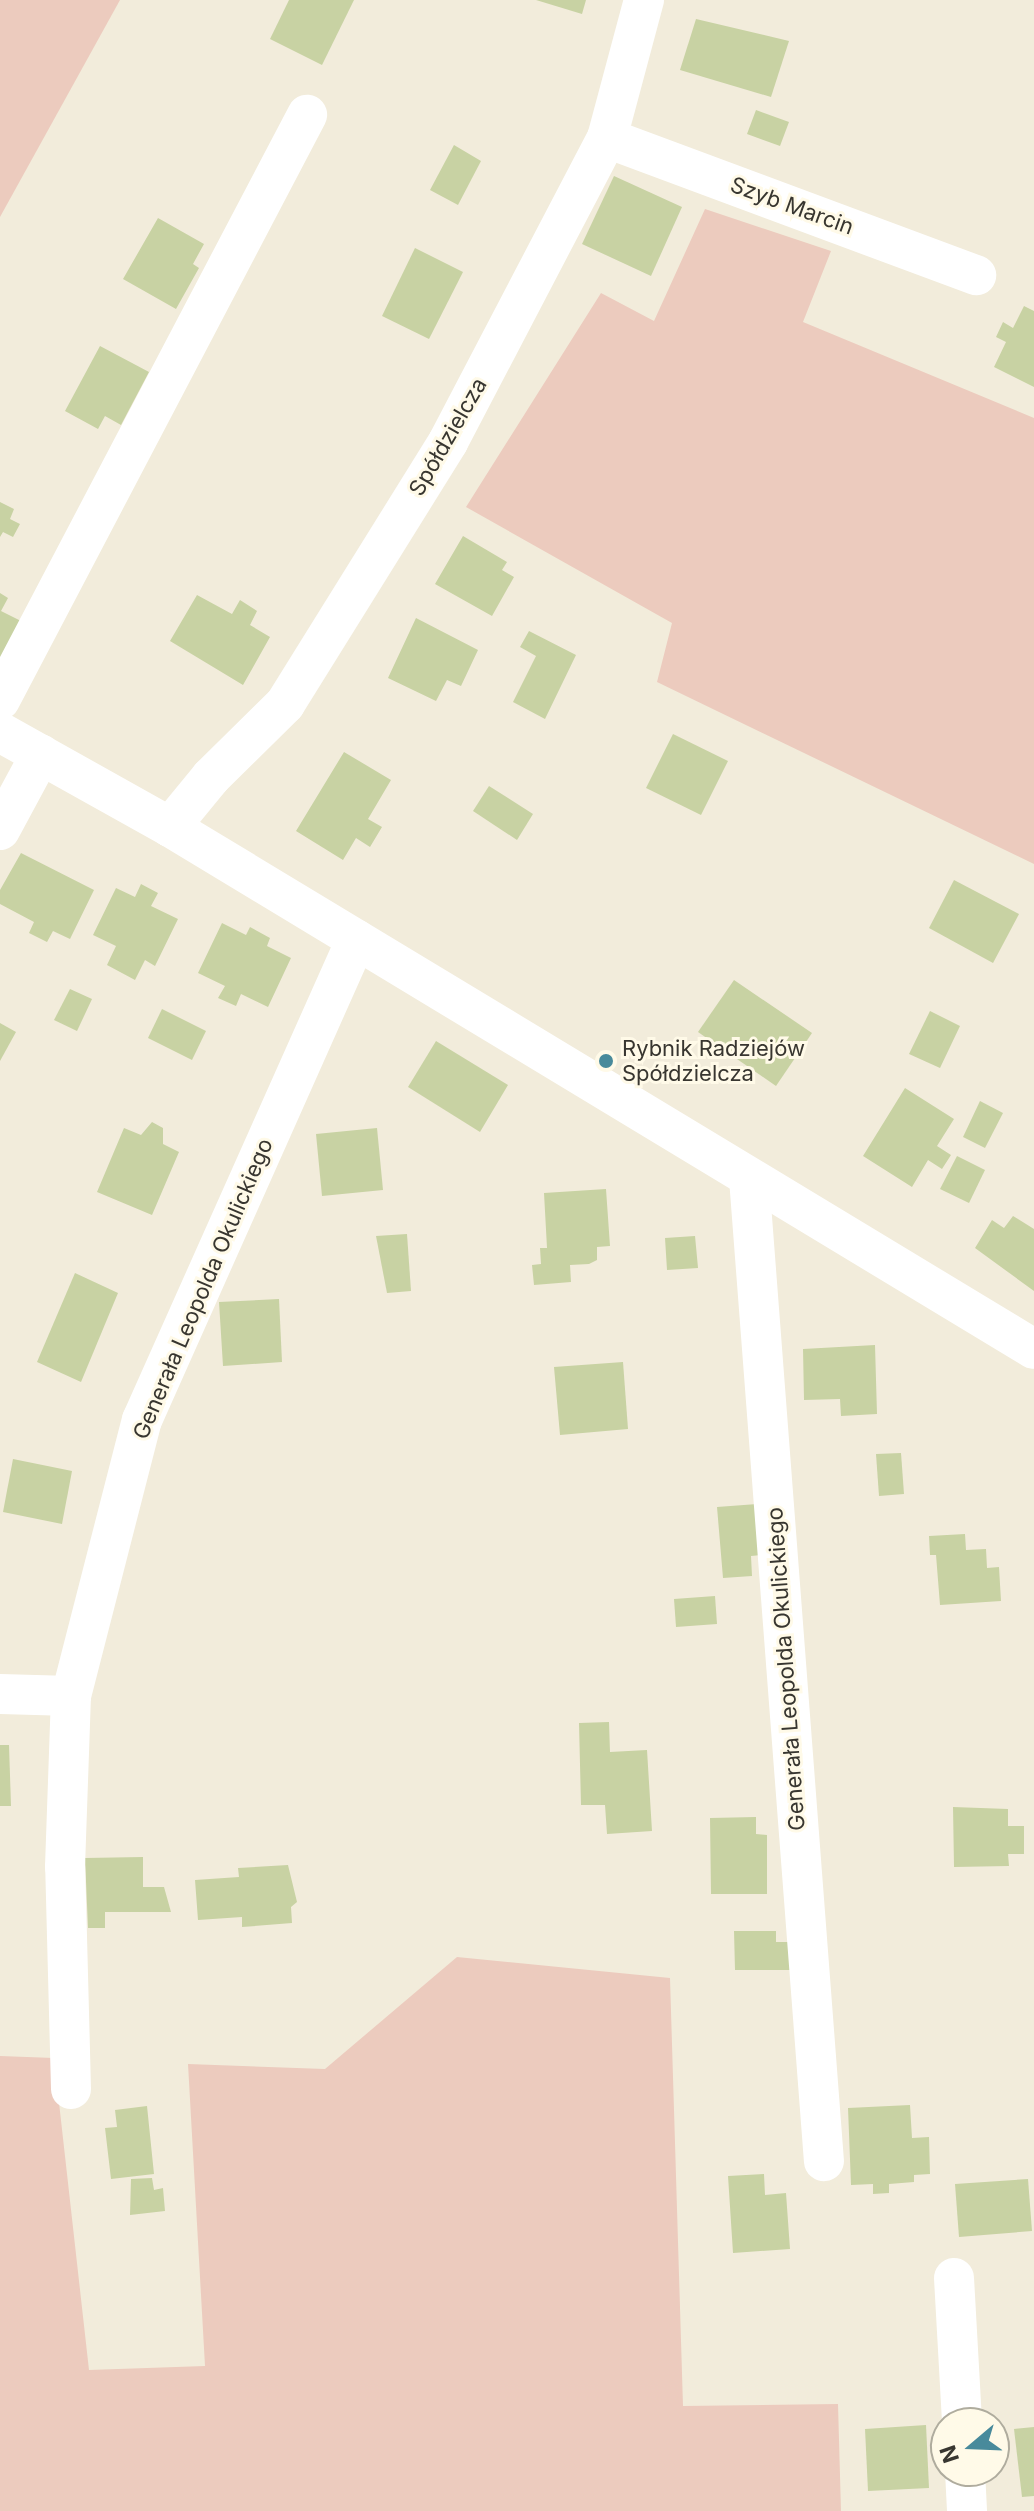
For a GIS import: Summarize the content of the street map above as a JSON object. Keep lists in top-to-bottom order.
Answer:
{
  "streets": {
    "street": ["Szyb Marcin", "Spółdzielcza", "Generała Leopolda Okulickiego"]
  },
  "crossings": [
    ["Szyb Marcin", "Spółdzielcza"]
  ],
  "places": ["Rybnik Radziejów Spółdzielcza"],
  "north": "left"
}
